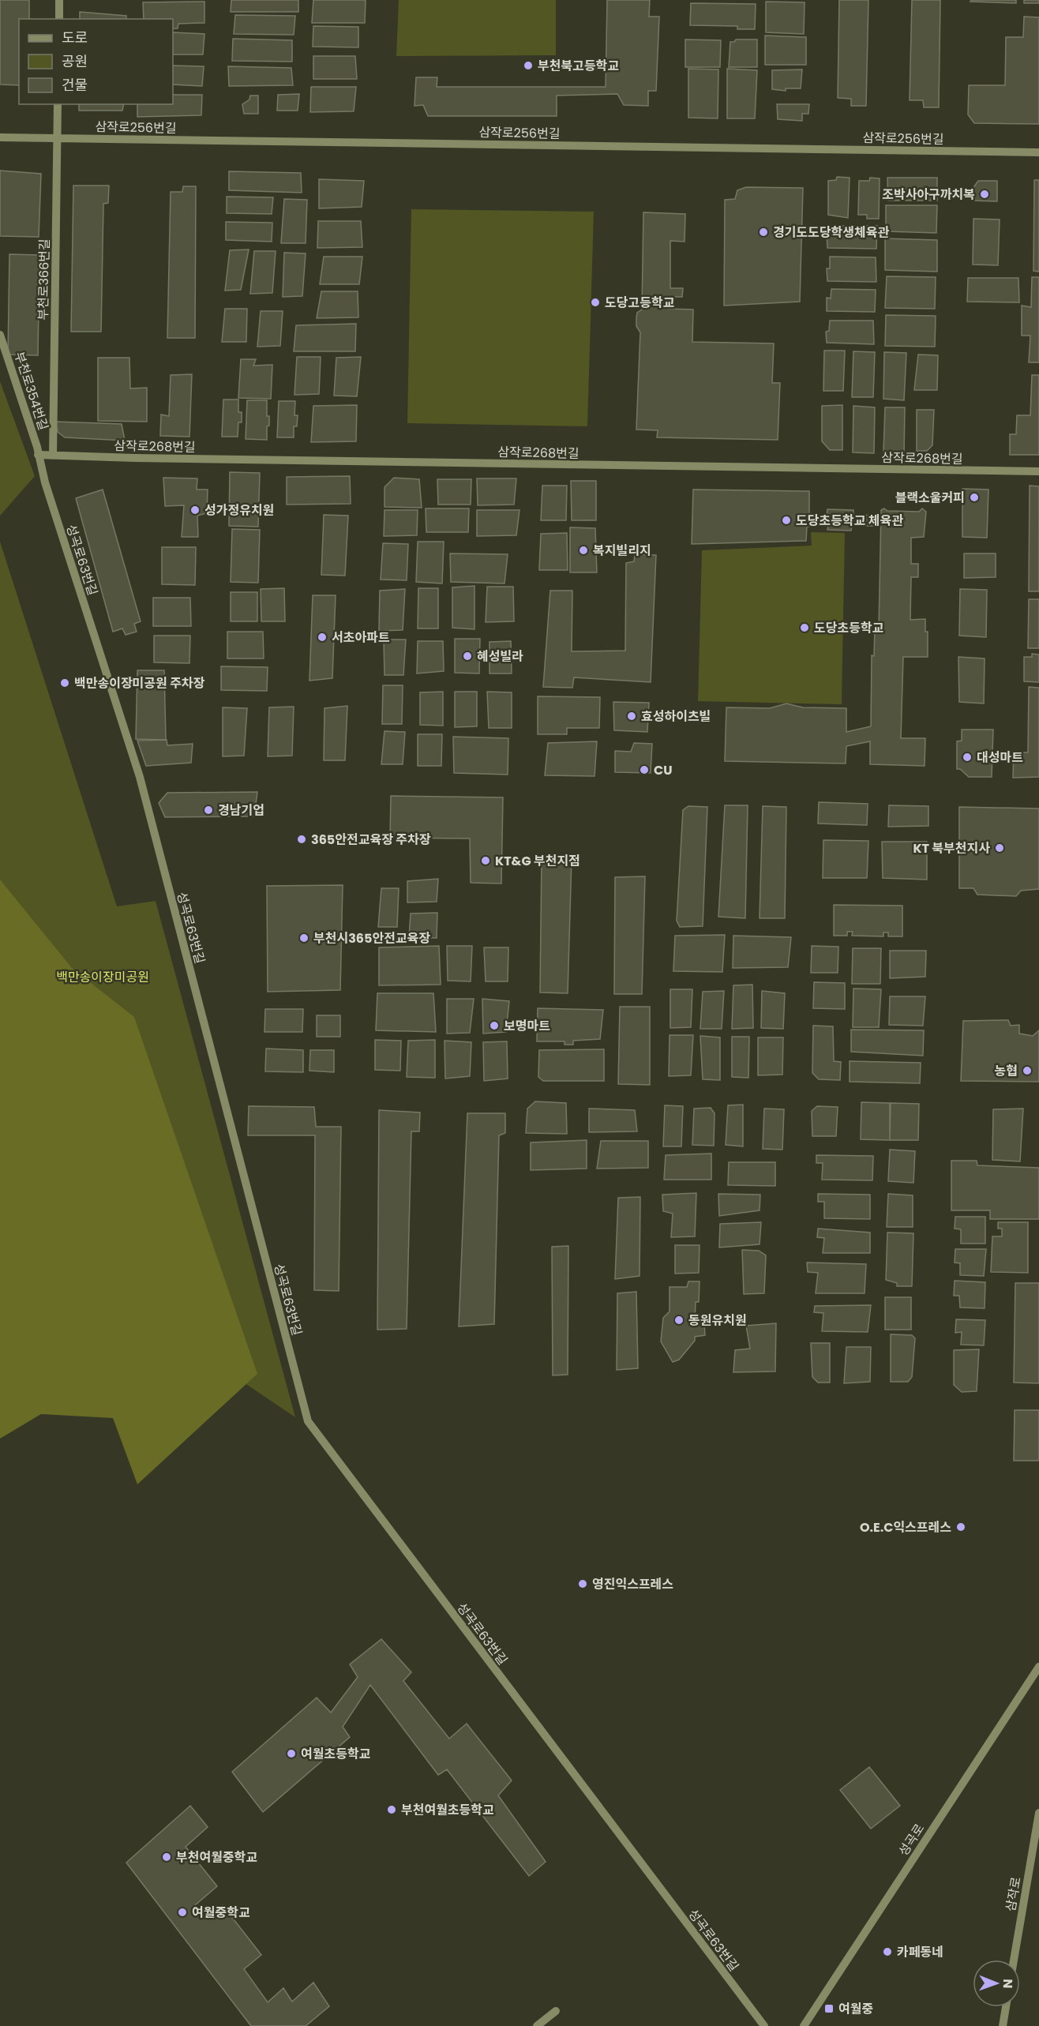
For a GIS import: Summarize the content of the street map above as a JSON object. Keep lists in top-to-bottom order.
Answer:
{
  "streets": {
    "street": [
      "삼작로256번길",
      "부천로366번길",
      "부천로354번길",
      "삼작로268번길",
      "성곡로63번길",
      "성곡로",
      "삼작로"
    ]
  },
  "crossings": [
    ["삼작로256번길", "부천로366번길"],
    ["부천로366번길", "삼작로268번길"],
    ["부천로354번길", "삼작로268번길"],
    ["부천로354번길", "성곡로63번길"],
    ["삼작로268번길", "성곡로63번길"]
  ],
  "parks": ["백만송이장미공원"],
  "places": {
    "other": [
      "부천북고등학교",
      "조박사아구까치복",
      "경기도도당학생체육관",
      "도당고등학교",
      "블랙소울커피",
      "성가정유치원",
      "도당초등학교 체육관",
      "복지빌리지",
      "도당초등학교",
      "서초아파트",
      "혜성빌라",
      "백만송이장미공원 주차장",
      "효성하이츠빌",
      "대성마트",
      "CU",
      "경남기업",
      "365안전교육장 주차장",
      "KT 북부천지사",
      "KT&G 부천지점",
      "부천시365안전교육장",
      "보명마트",
      "농협",
      "동원유치원",
      "O.E.C익스프레스",
      "영진익스프레스",
      "여월초등학교",
      "부천여월초등학교",
      "부천여월중학교",
      "여월중학교",
      "카페동네"
    ],
    "transit": ["여월중"]
  },
  "legend": ["도로", "공원", "건물"],
  "north": "right"
}
